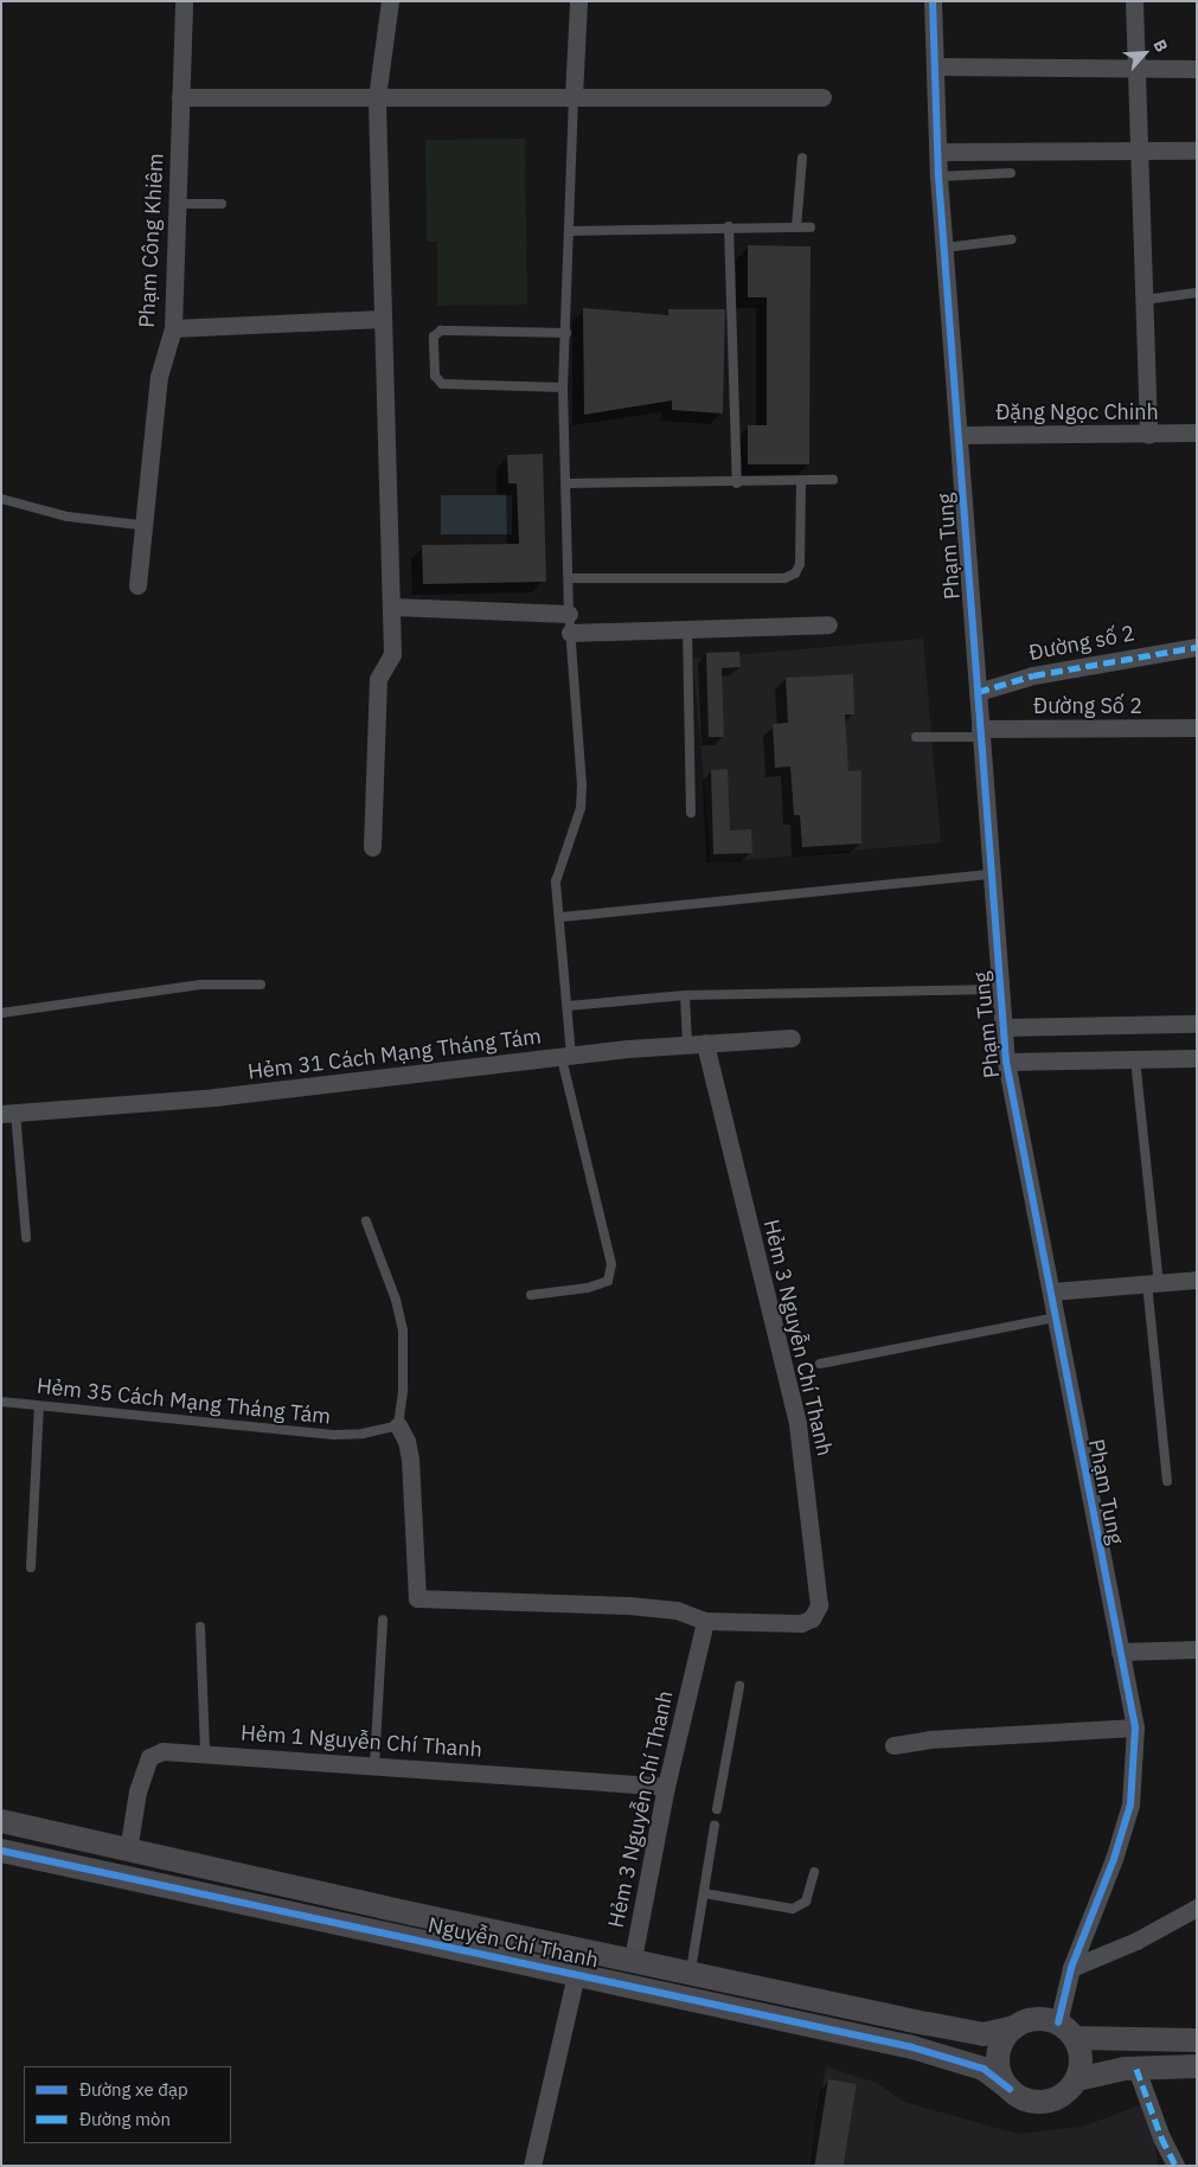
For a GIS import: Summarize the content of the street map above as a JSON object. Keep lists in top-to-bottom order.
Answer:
{
  "streets": {
    "street": [
      "Phạm Công Khiêm",
      "Đặng Ngọc Chinh",
      "Phạm Tung",
      "Đường số 2",
      "Đường Số 2",
      "Hẻm 31 Cách Mạng Tháng Tám",
      "Hẻm 3 Nguyễn Chí Thanh",
      "Hẻm 1 Nguyễn Chí Thanh",
      "Nguyễn Chí Thanh"
    ],
    "lane": ["Hẻm 35 Cách Mạng Tháng Tám"]
  },
  "crossings": [
    ["Đặng Ngọc Chinh", "Phạm Tung"],
    ["Phạm Tung", "Đường số 2"],
    ["Phạm Tung", "Đường Số 2"],
    ["Phạm Tung", "Nguyễn Chí Thanh"],
    ["Hẻm 31 Cách Mạng Tháng Tám", "Hẻm 3 Nguyễn Chí Thanh"],
    ["Hẻm 3 Nguyễn Chí Thanh", "Hẻm 1 Nguyễn Chí Thanh"],
    ["Hẻm 3 Nguyễn Chí Thanh", "Nguyễn Chí Thanh"],
    ["Hẻm 1 Nguyễn Chí Thanh", "Nguyễn Chí Thanh"]
  ],
  "legend": ["Đường xe đạp", "Đường mòn"],
  "north": "top right"
}
